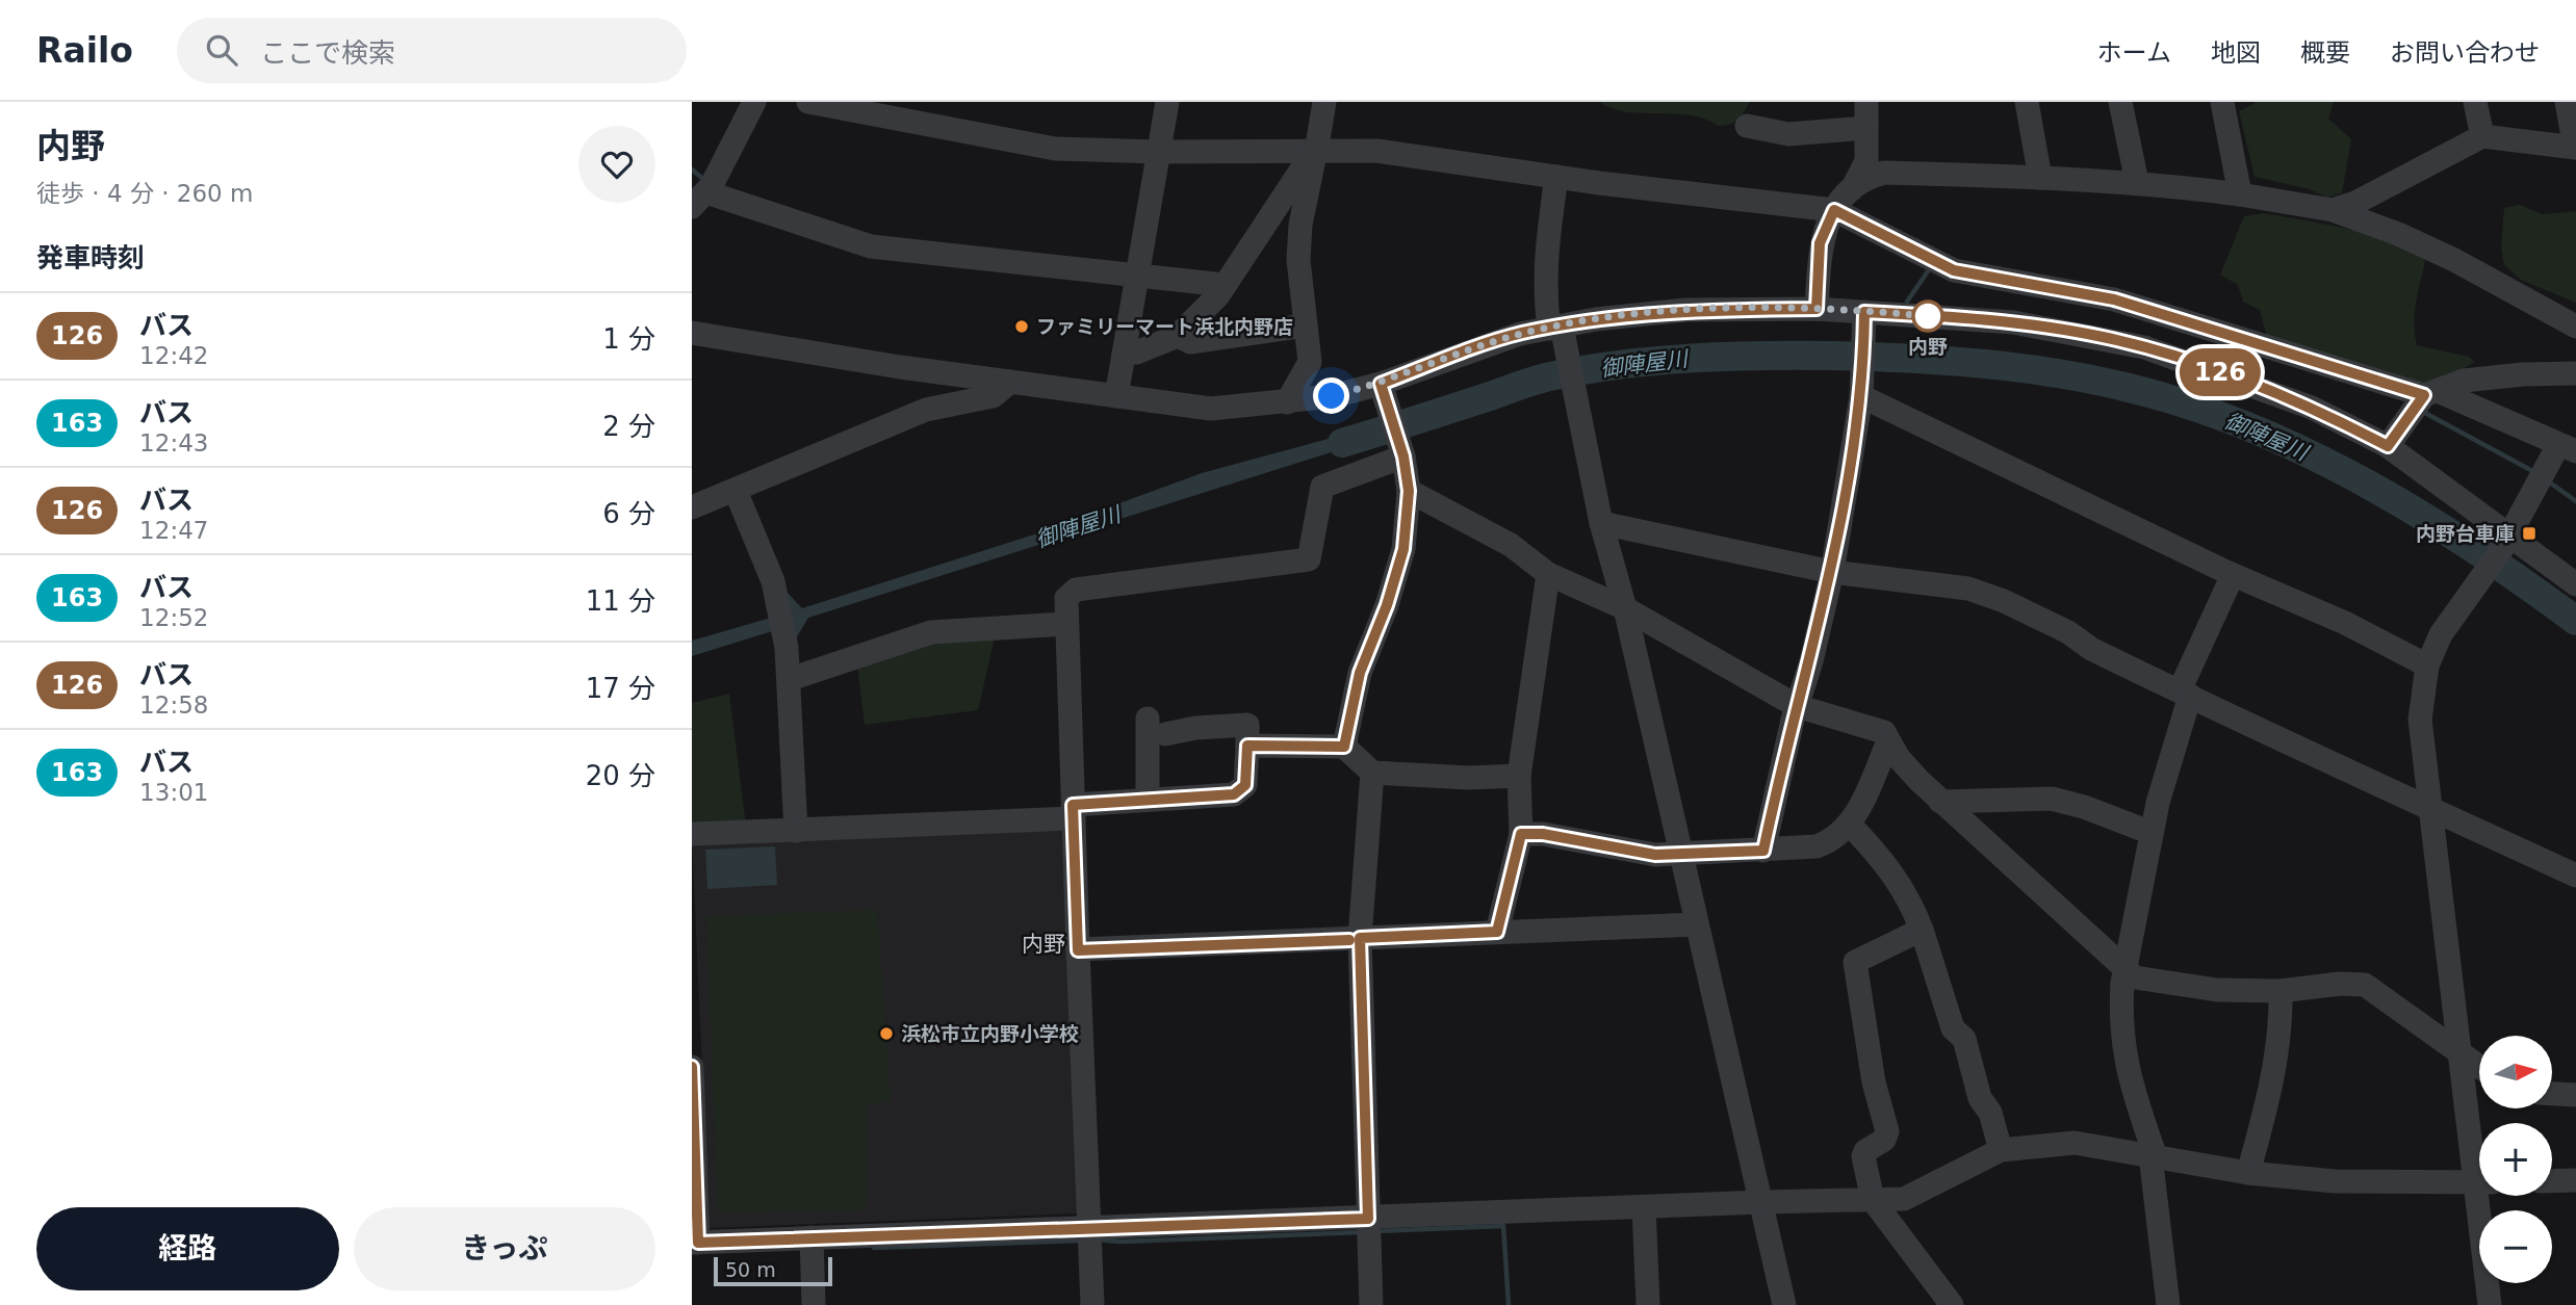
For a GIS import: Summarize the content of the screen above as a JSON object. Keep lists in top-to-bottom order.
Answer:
{
  "districts": ["内野"],
  "water": ["御陣屋川"],
  "places": {
    "other": ["内野", "ファミリーマート浜北内野店", "浜松市立内野小学校"],
    "transit": ["内野台車庫"]
  },
  "lines": ["bus line 126"],
  "scale_bar": "50 m",
  "north": "right",
  "page": {
    "header": "Railo",
    "search": "ここで検索",
    "nav": [
      "ホーム",
      "地図",
      "概要",
      "お問い合わせ"
    ],
    "heading": [
      ["内野", "徒歩 · 4 分 · 260 m"],
      "発車時刻"
    ],
    "on_map": "126",
    "list": [
      {
        "mark": "126",
        "name": "バス",
        "note": "12:42",
        "value": "1 分"
      },
      {
        "mark": "163",
        "name": "バス",
        "note": "12:43",
        "value": "2 分"
      },
      {
        "mark": "126",
        "name": "バス",
        "note": "12:47",
        "value": "6 分"
      },
      {
        "mark": "163",
        "name": "バス",
        "note": "12:52",
        "value": "11 分"
      },
      {
        "mark": "126",
        "name": "バス",
        "note": "12:58",
        "value": "17 分"
      },
      {
        "mark": "163",
        "name": "バス",
        "note": "13:01",
        "value": "20 分"
      }
    ],
    "map_buttons": ["+", "−"],
    "buttons": ["経路", "きっぷ"],
    "scale": "50 m"
  }
}
